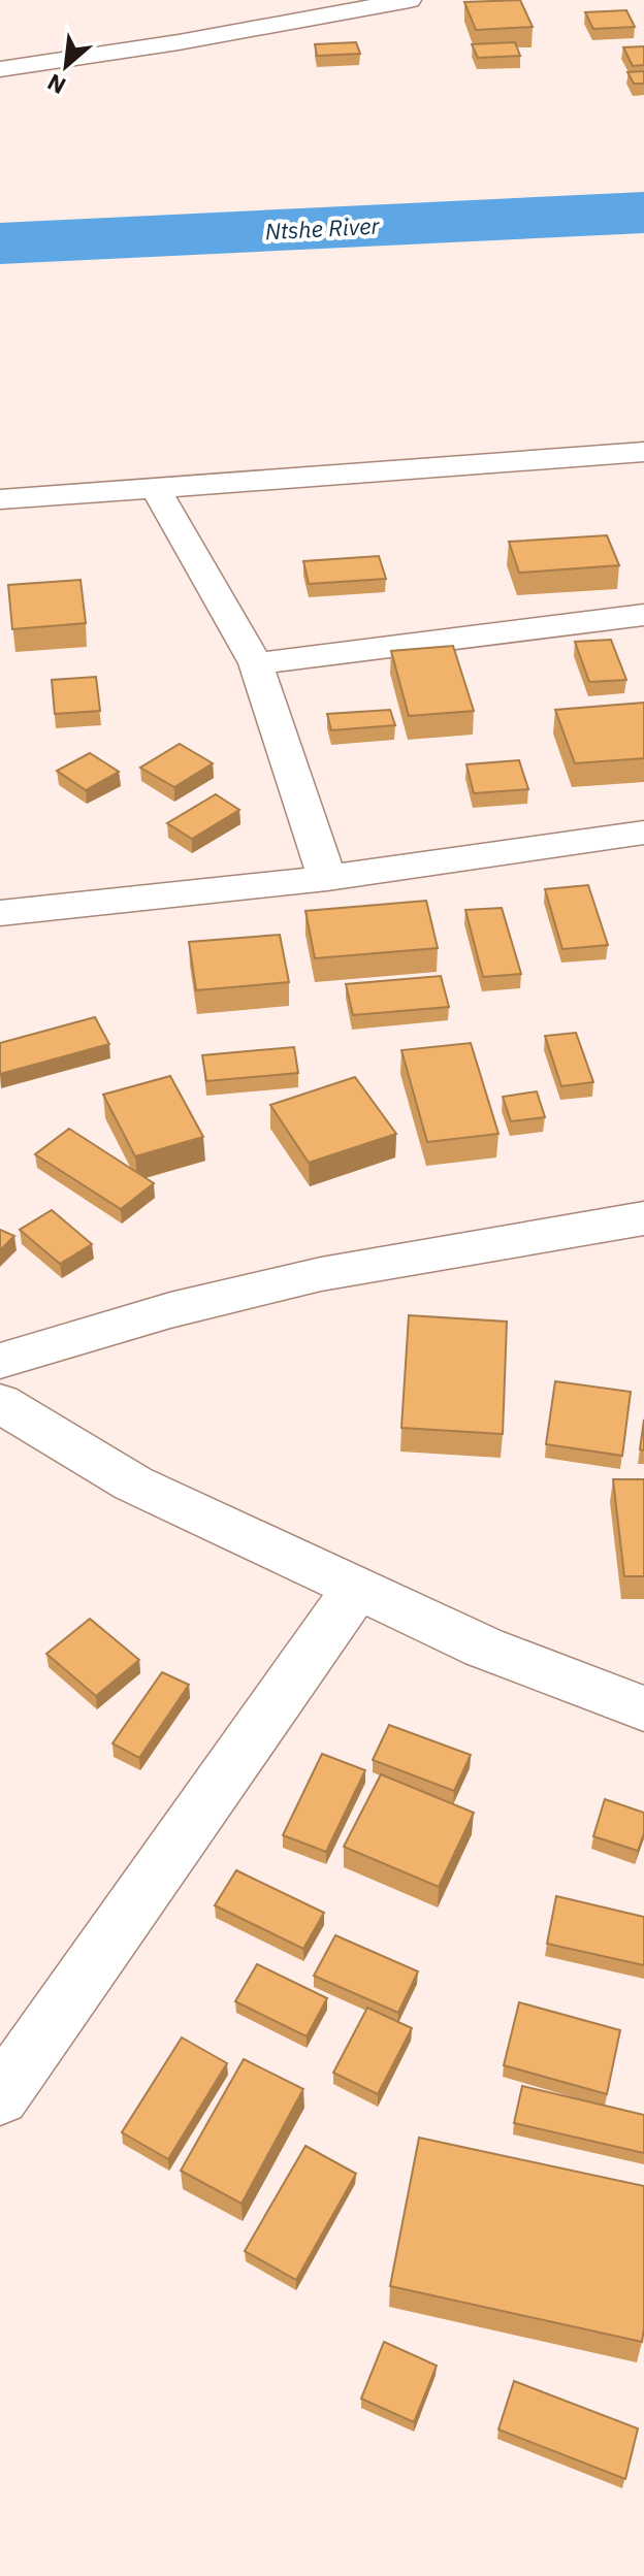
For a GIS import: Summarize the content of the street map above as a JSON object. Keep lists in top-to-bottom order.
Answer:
{
  "water": ["Ntshe River"],
  "north": "bottom left"
}
